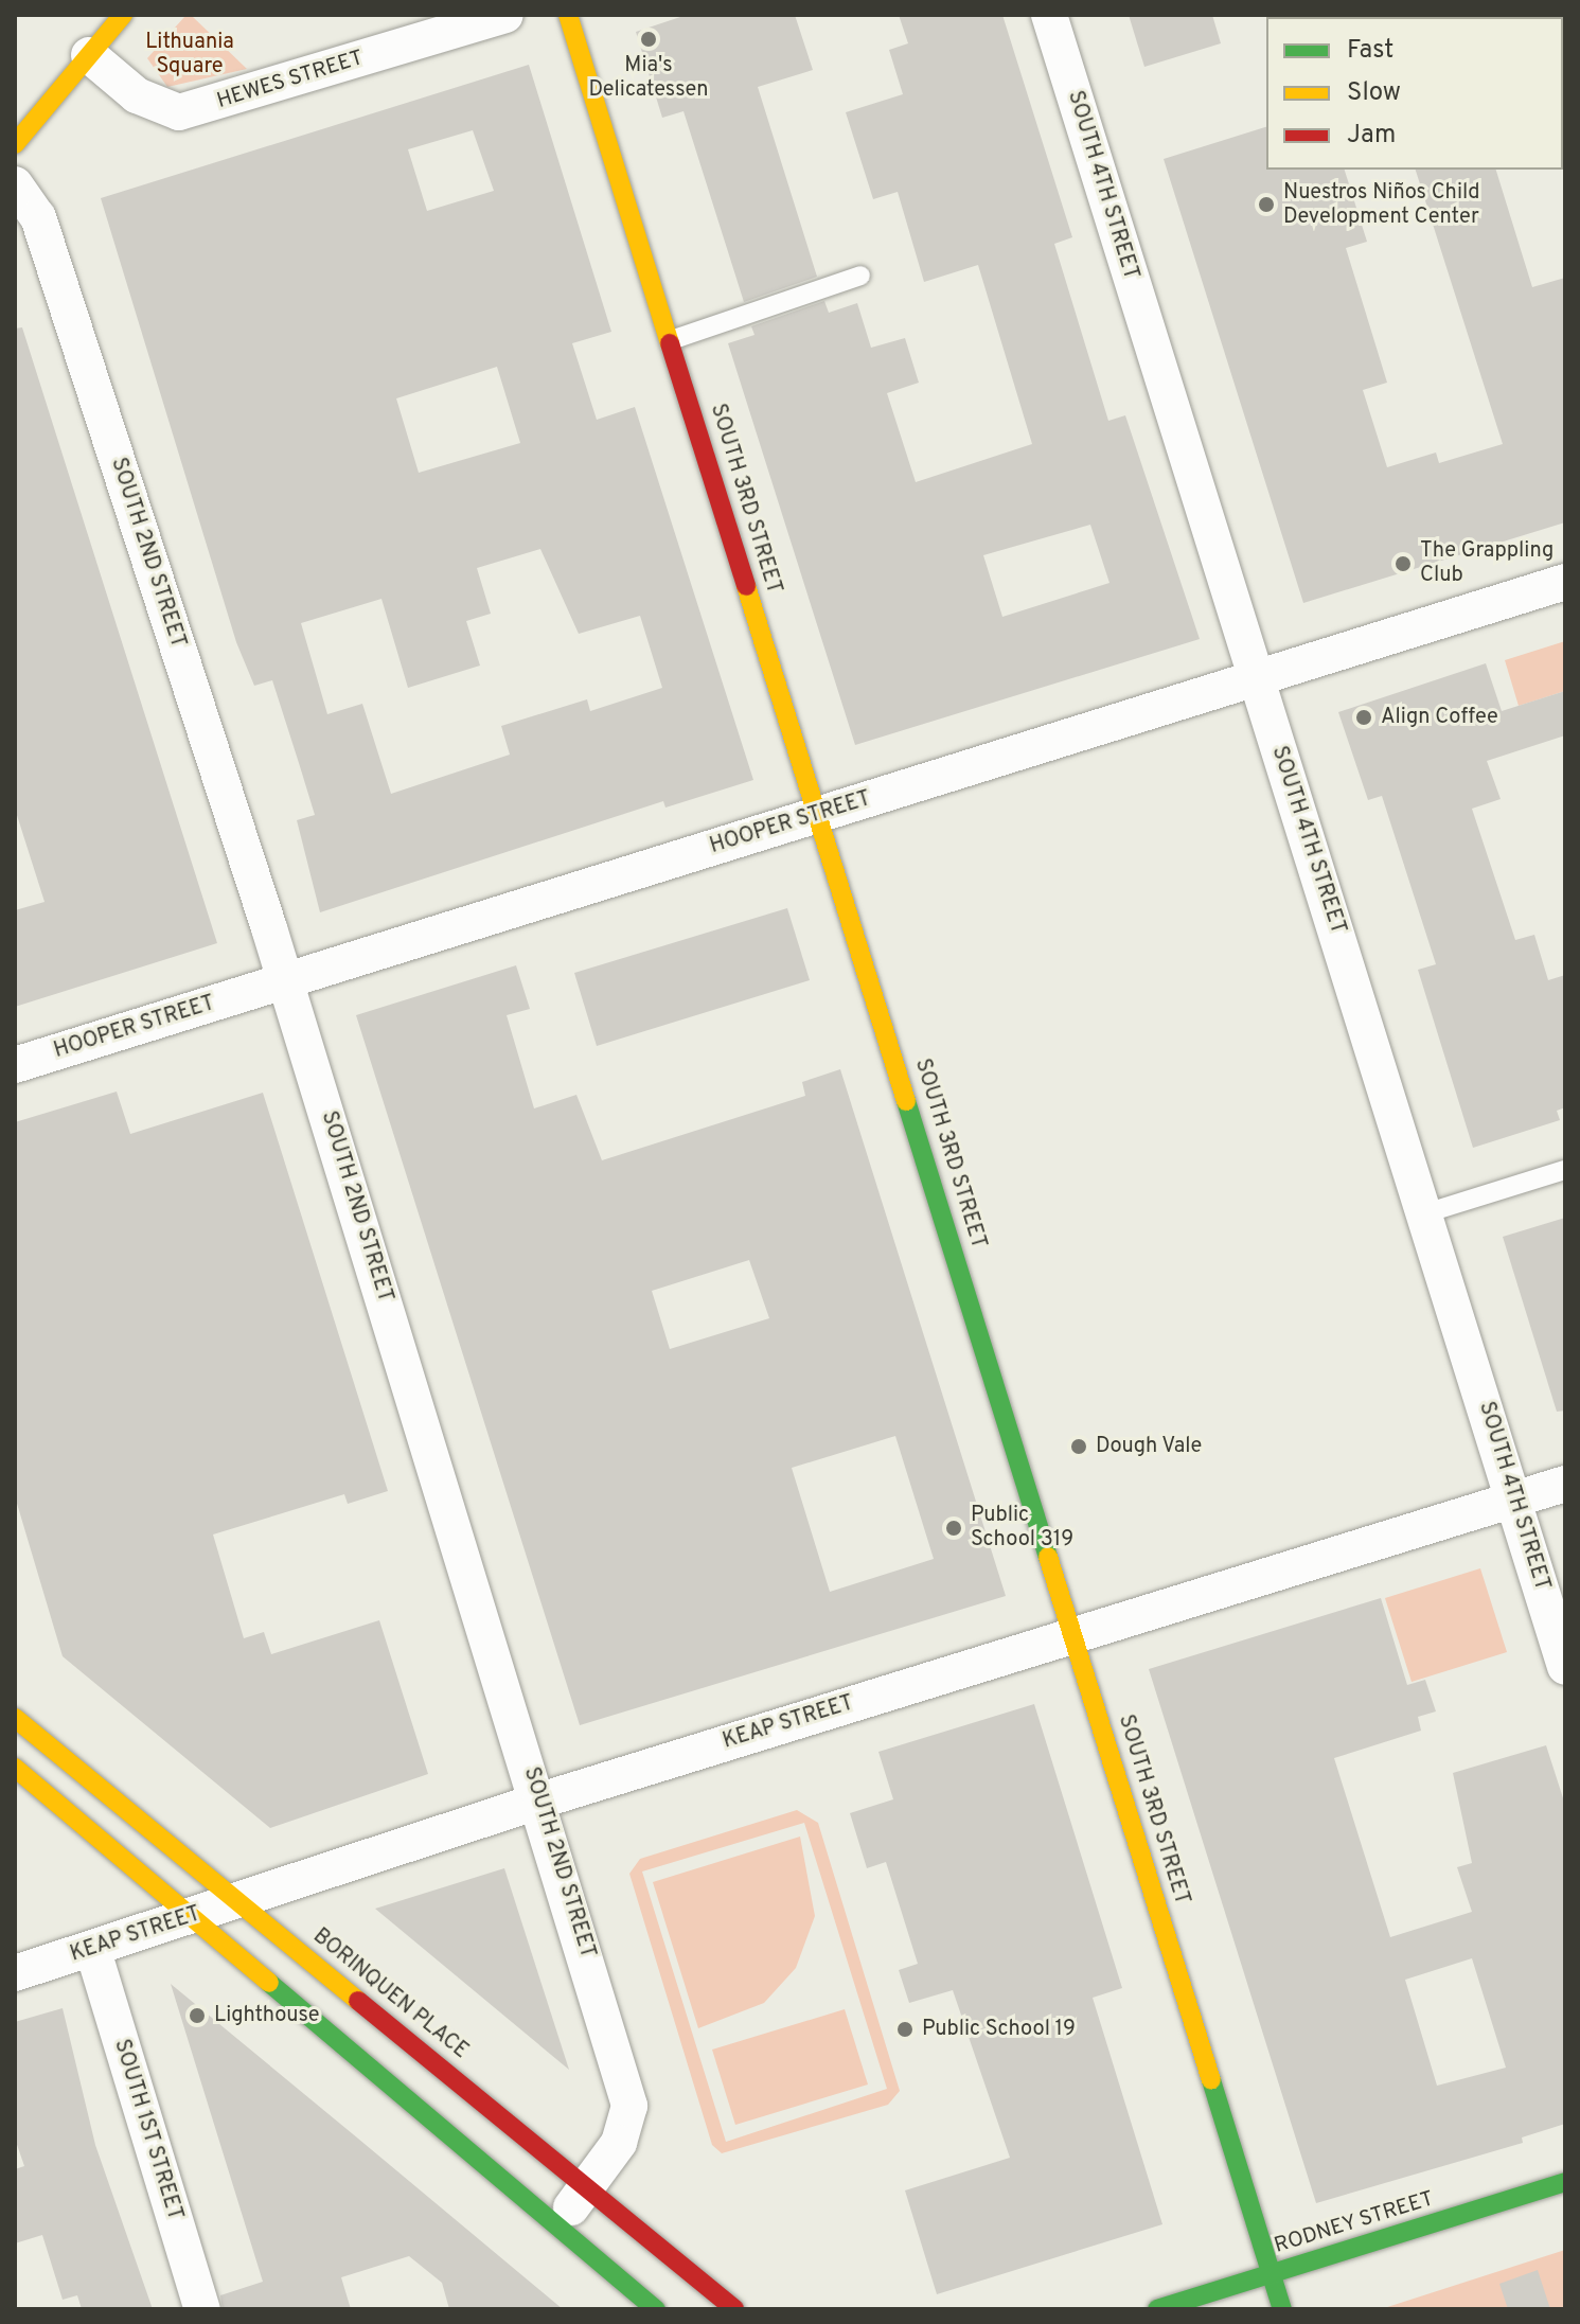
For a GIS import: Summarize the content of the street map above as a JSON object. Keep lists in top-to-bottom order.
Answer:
{
  "streets": {
    "street": [
      "HEWES STREET",
      "SOUTH 4TH STREET",
      "SOUTH 3RD STREET",
      "SOUTH 2ND STREET",
      "HOOPER STREET",
      "KEAP STREET",
      "BORINQUEN PLACE",
      "SOUTH 1ST STREET",
      "RODNEY STREET"
    ]
  },
  "crossings": [
    ["SOUTH 4TH STREET", "HOOPER STREET"],
    ["SOUTH 4TH STREET", "KEAP STREET"],
    ["SOUTH 3RD STREET", "HOOPER STREET"],
    ["SOUTH 3RD STREET", "KEAP STREET"],
    ["SOUTH 3RD STREET", "RODNEY STREET"],
    ["SOUTH 2ND STREET", "HOOPER STREET"],
    ["SOUTH 2ND STREET", "KEAP STREET"],
    ["SOUTH 2ND STREET", "BORINQUEN PLACE"],
    ["KEAP STREET", "BORINQUEN PLACE"],
    ["KEAP STREET", "SOUTH 1ST STREET"]
  ],
  "parks": ["Lithuania Square"],
  "places": [
    "Mia's Delicatessen",
    "Nuestros Niños Child Development Center",
    "The Grappling Club",
    "Align Coffee",
    "Dough Vale",
    "Public School 319",
    "Lighthouse",
    "Public School 19"
  ],
  "legend": ["Fast", "Slow", "Jam"]
}
